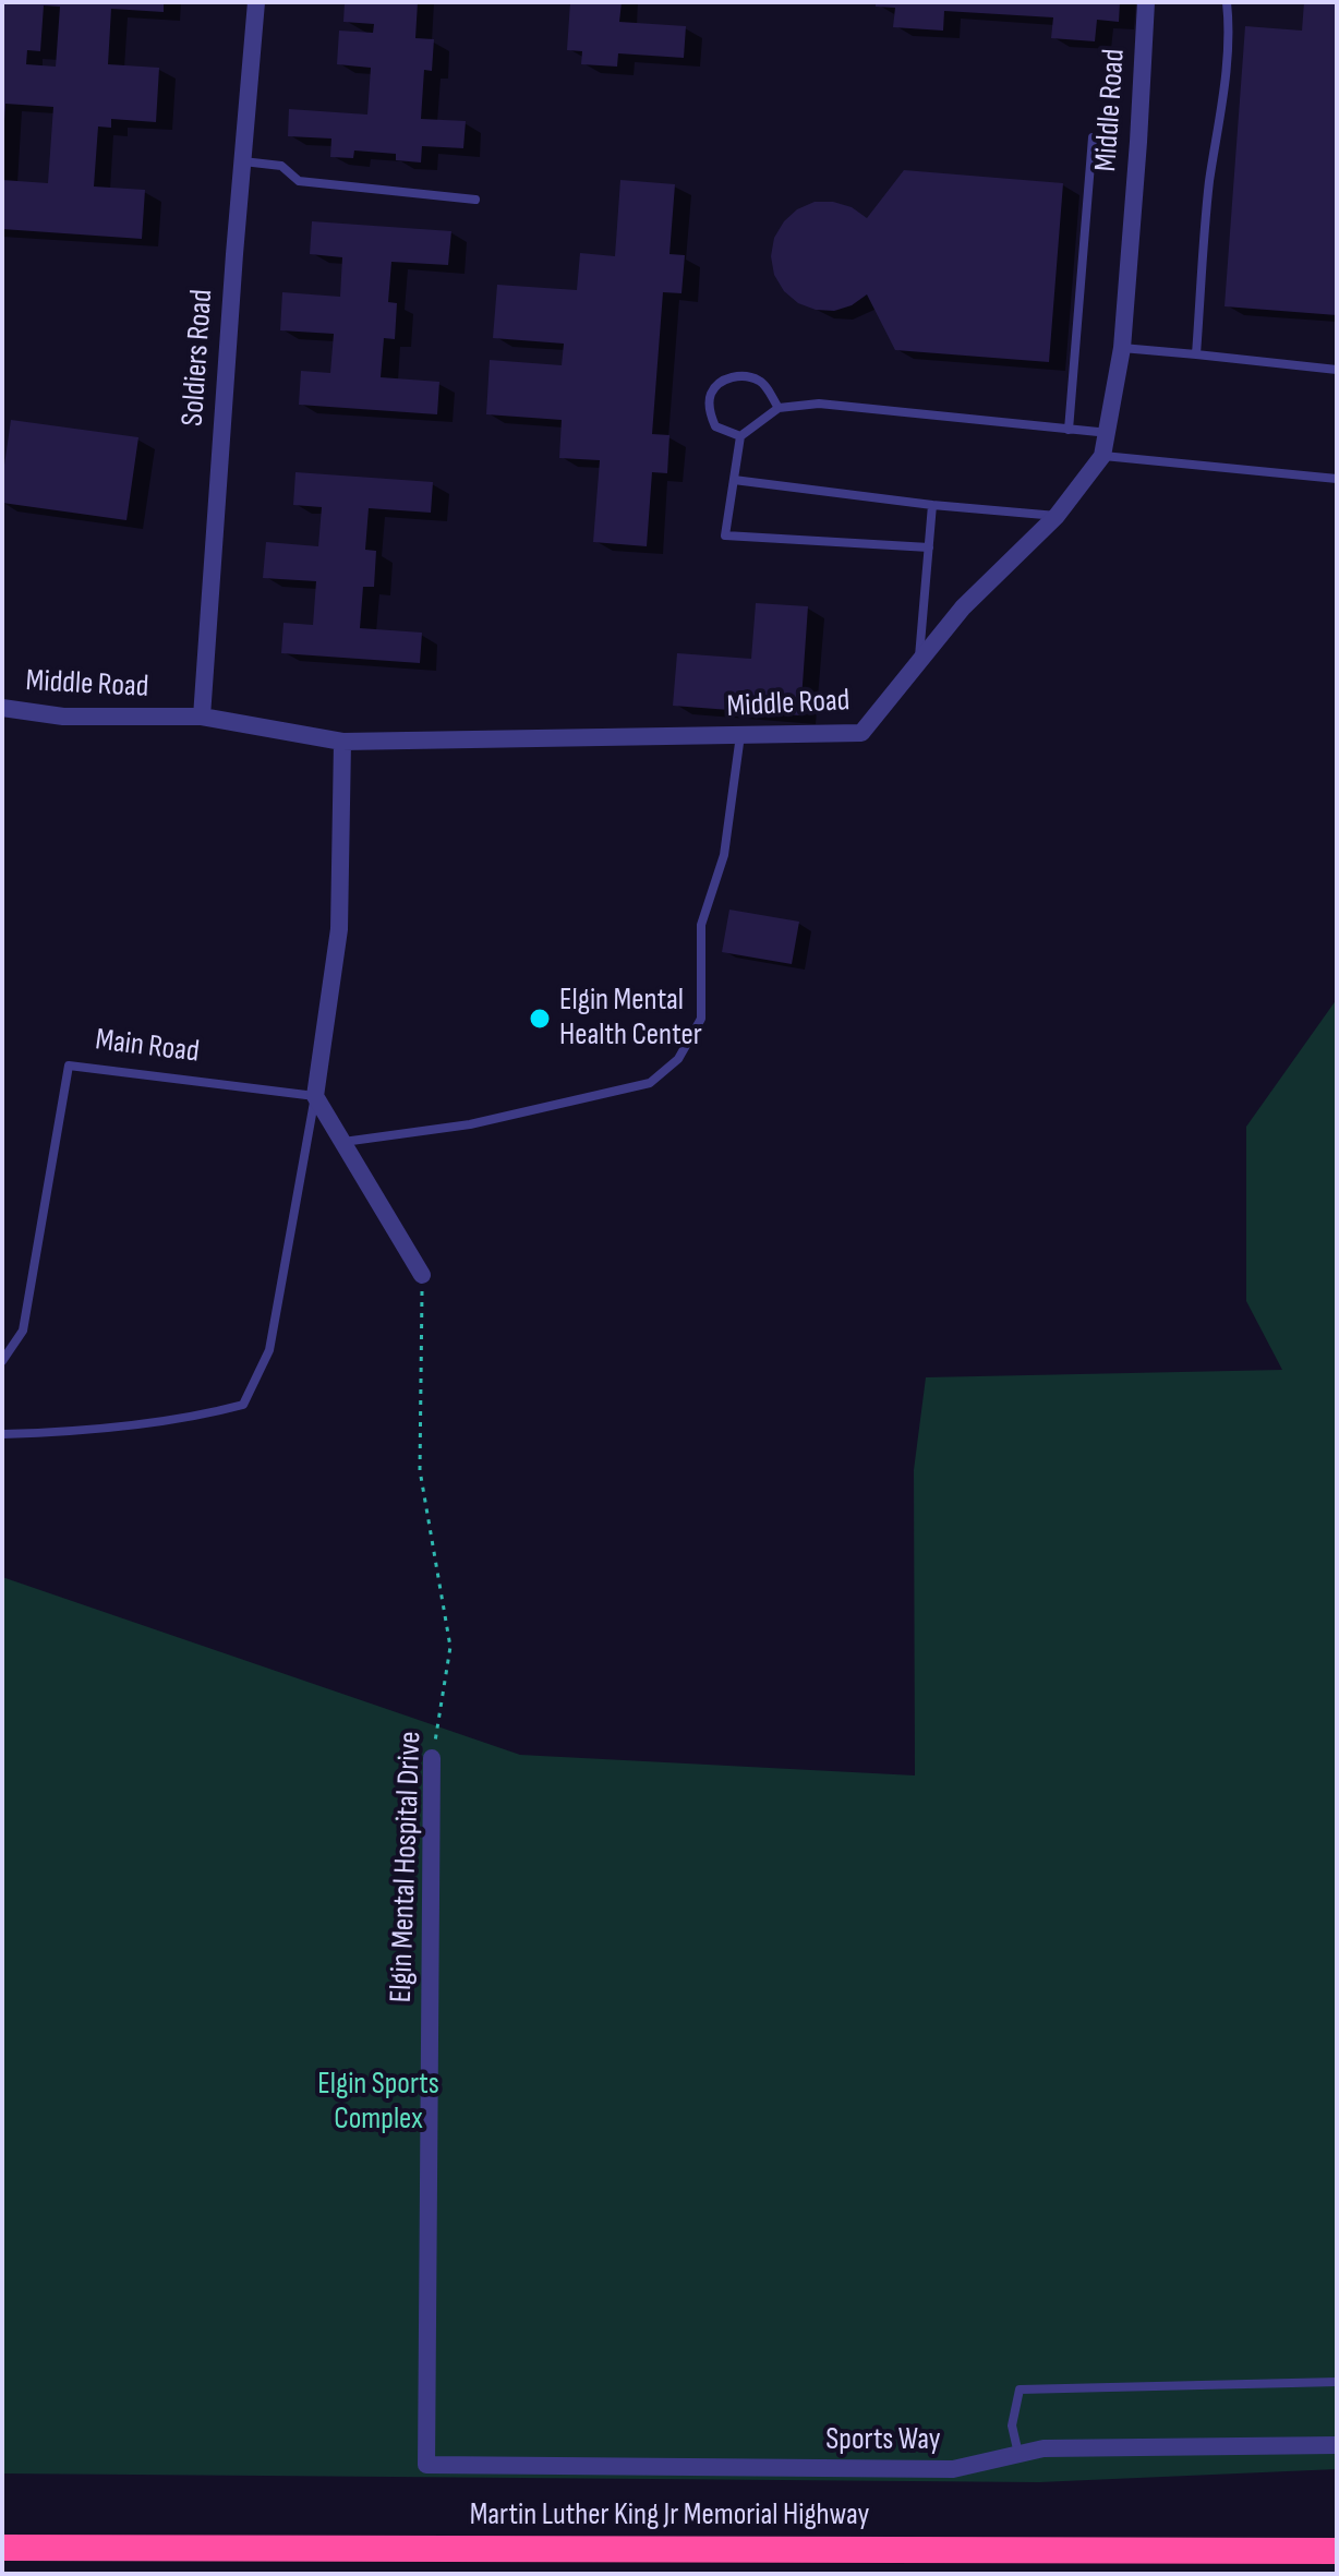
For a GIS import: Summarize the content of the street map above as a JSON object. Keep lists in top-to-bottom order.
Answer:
{
  "streets": {
    "highway": ["Martin Luther King Jr Memorial Highway"],
    "street": [
      "Middle Road",
      "Soldiers Road",
      "Elgin Mental Hospital Drive",
      "Sports Way"
    ],
    "lane": ["Main Road"]
  },
  "crossings": [
    ["Middle Road", "Soldiers Road"],
    ["Elgin Mental Hospital Drive", "Sports Way"]
  ],
  "parks": ["Elgin Sports Complex"],
  "places": ["Elgin Mental Health Center"]
}
